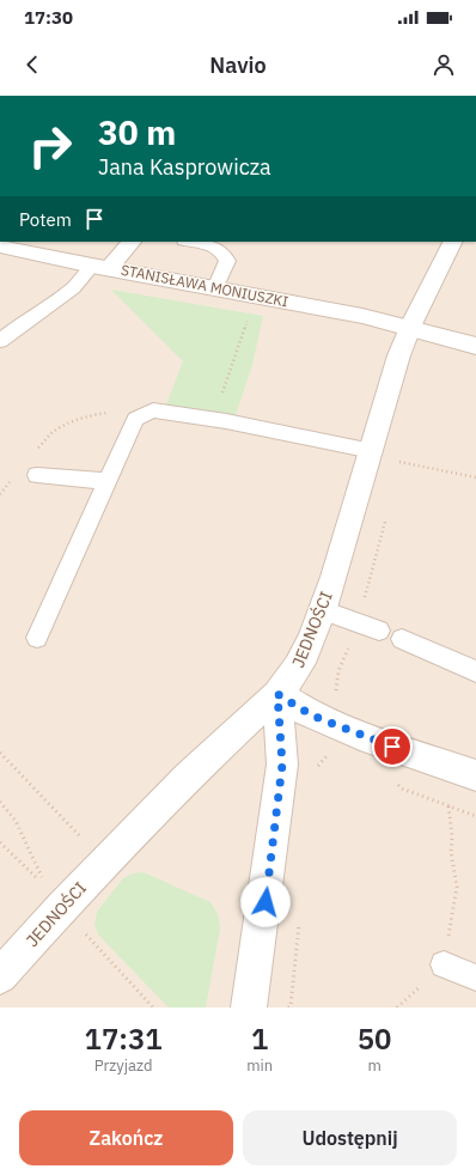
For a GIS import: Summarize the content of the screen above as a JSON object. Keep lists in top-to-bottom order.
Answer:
{
  "streets": {
    "street": ["STANISŁAWA MONIUSZKI", "JEDNOŚCI"]
  },
  "crossings": [
    ["STANISŁAWA MONIUSZKI", "JEDNOŚCI"]
  ],
  "page": {
    "status": "17:30",
    "header": "Navio",
    "turn": ["30 m", "Jana Kasprowicza"],
    "then": "Potem",
    "eta": [
      "17:31",
      "Przyjazd",
      "1",
      "min",
      "50",
      "m"
    ],
    "buttons": ["Zakończ", "Udostępnij"]
  }
}
